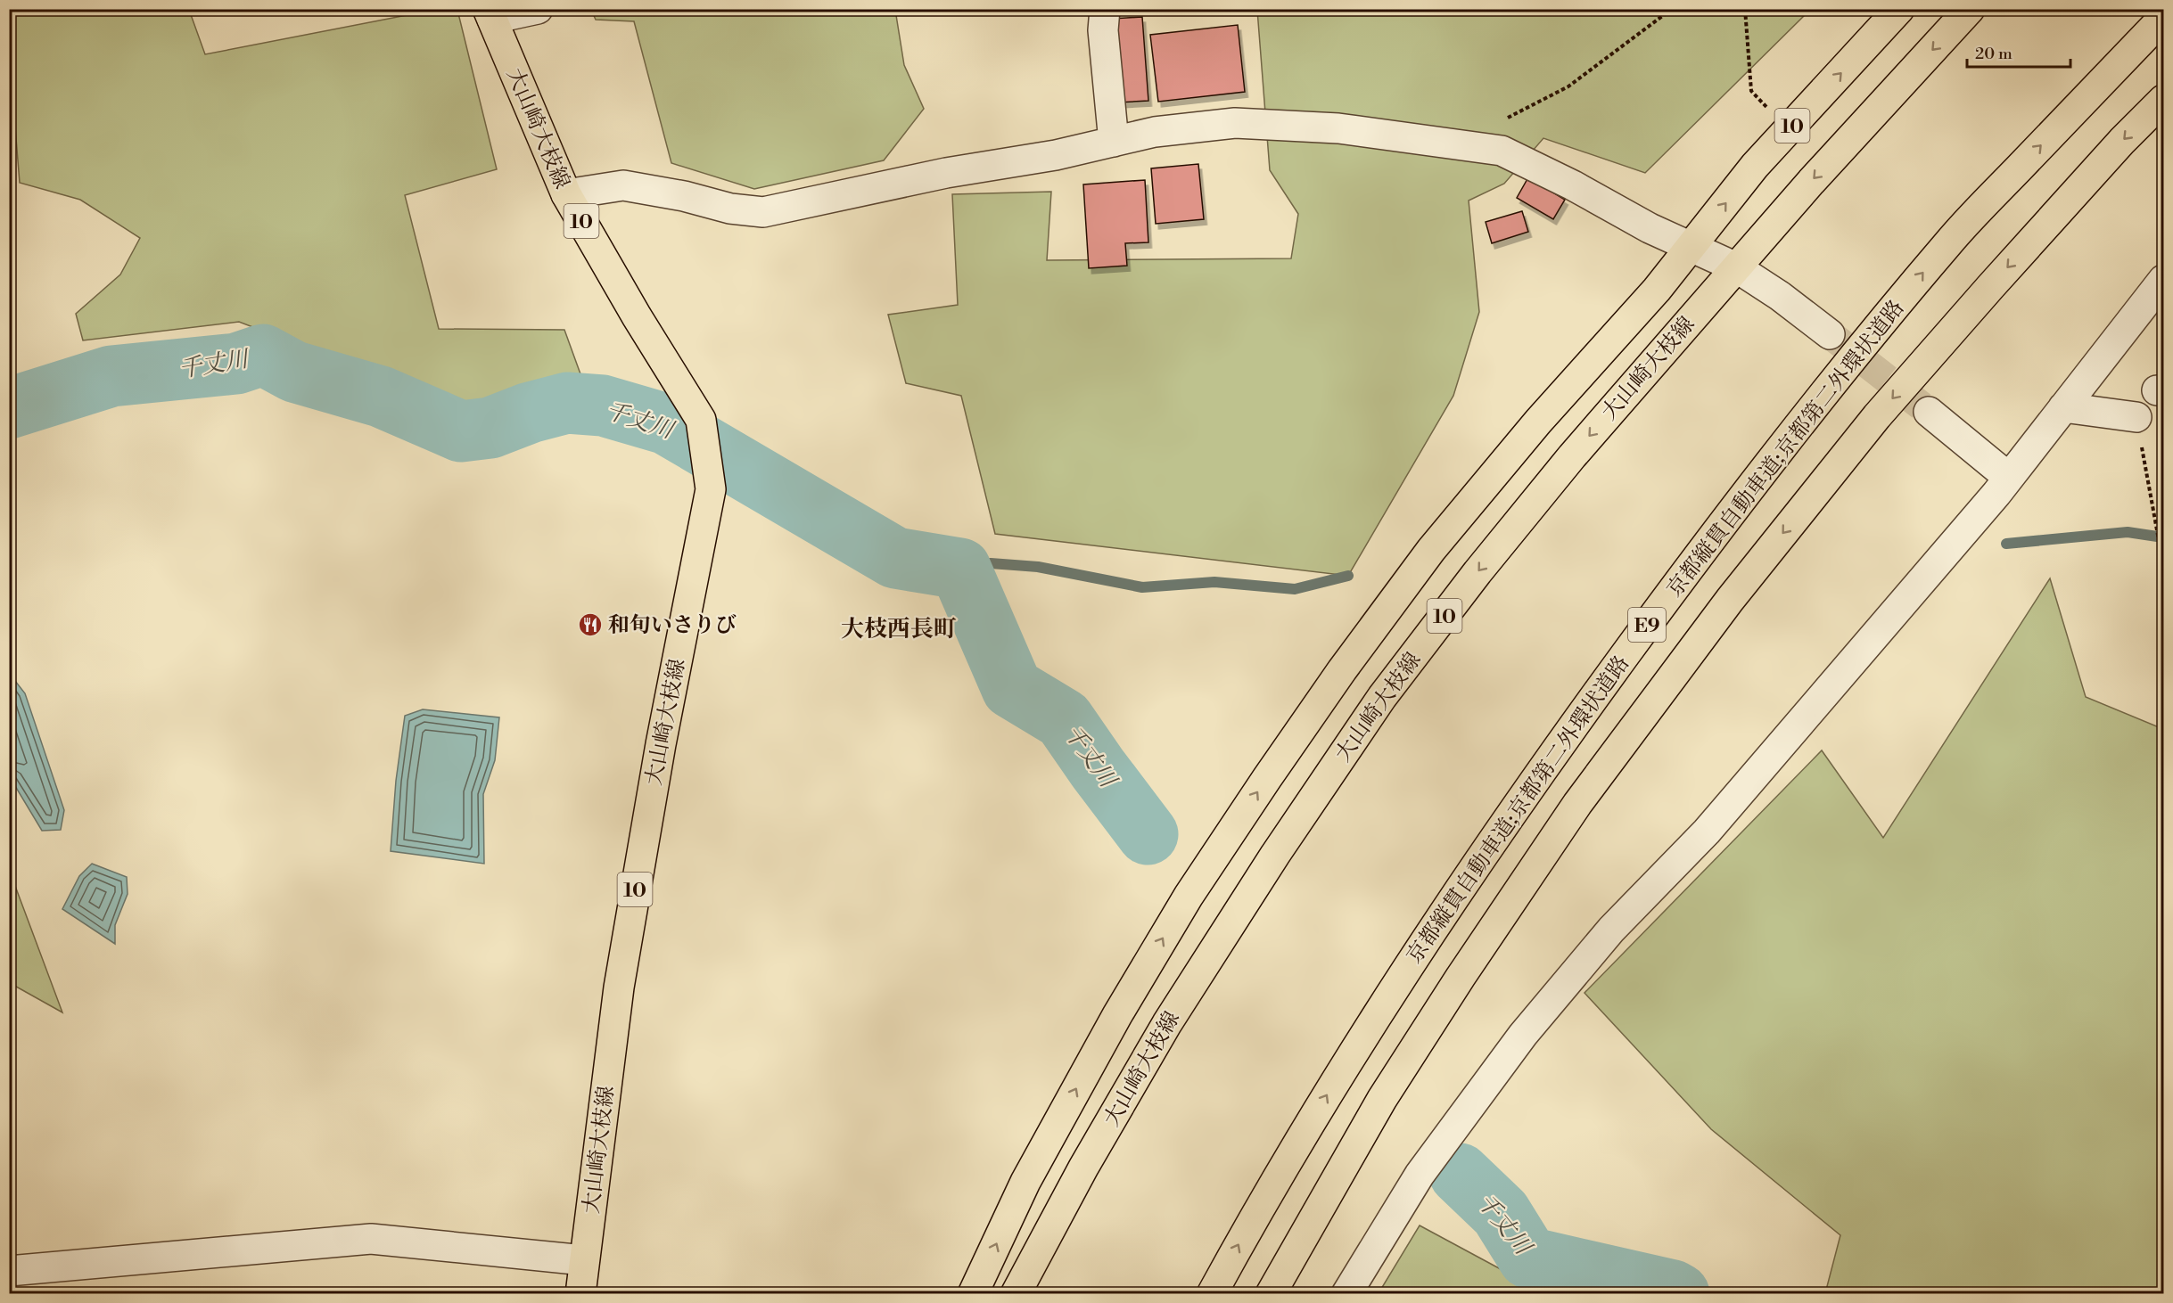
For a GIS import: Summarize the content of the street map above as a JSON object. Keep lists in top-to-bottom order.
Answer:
{
  "streets": {
    "main road": [
      "10",
      "大山崎大枝線",
      "京都縦貫自動車道;京都第二外環状道路",
      "E9"
    ]
  },
  "districts": ["大枝西長町"],
  "water": ["千丈川"],
  "places": {
    "restaurant": ["和旬いさりび"]
  },
  "scale_bar": "20 m"
}
